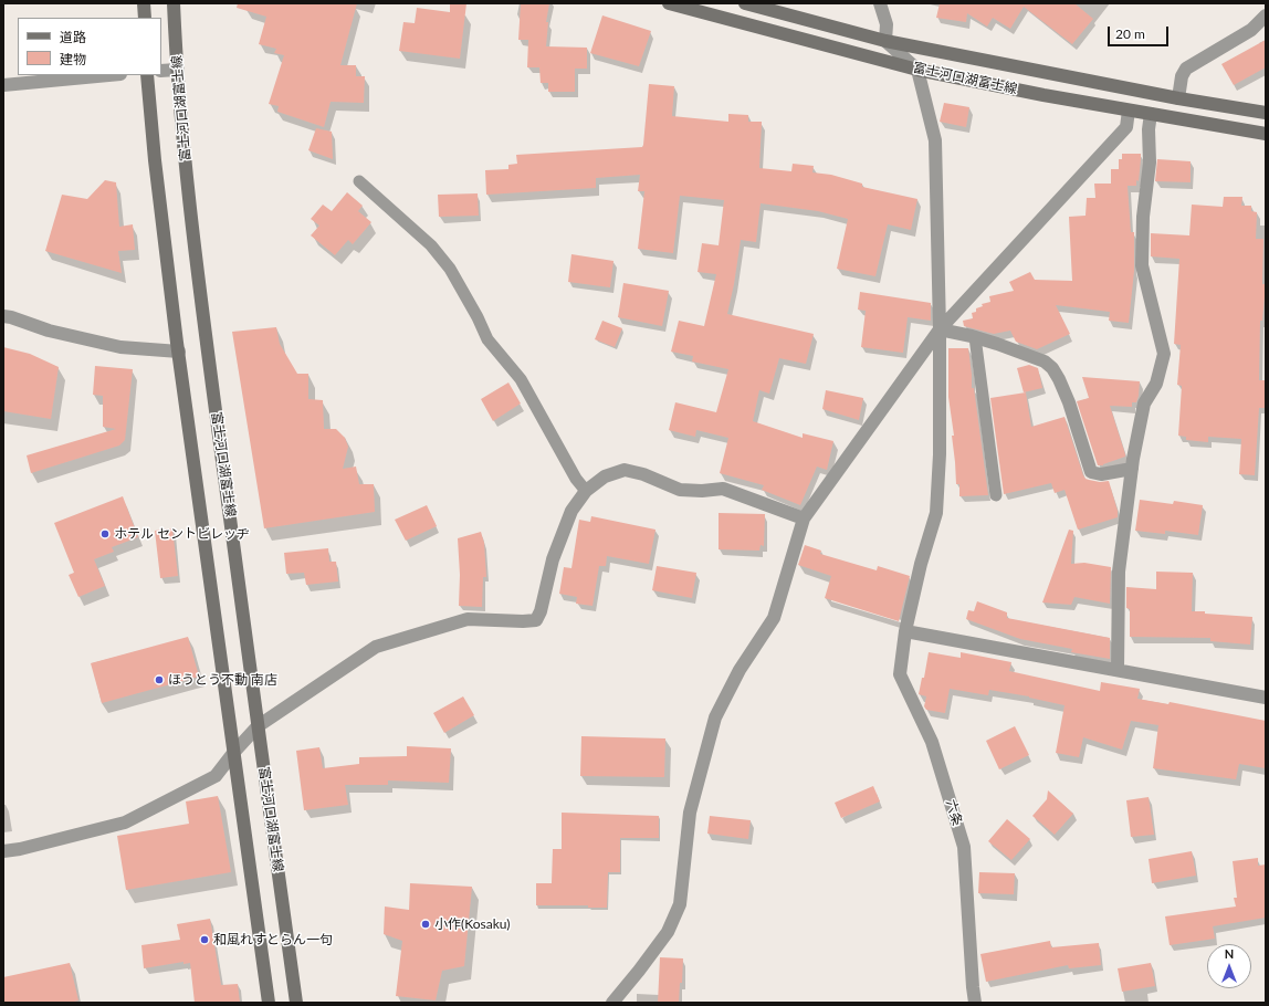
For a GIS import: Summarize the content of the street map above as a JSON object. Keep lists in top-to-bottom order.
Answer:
{
  "streets": {
    "main road": ["富士河口湖富士線"],
    "street": ["六条"]
  },
  "crossings": [
    ["富士河口湖富士線", "六条"]
  ],
  "places": [
    "ホテル セントビレッヂ",
    "ほうとう不動 南店",
    "小作(Kosaku)",
    "和風れすとらん一句"
  ],
  "legend": ["道路", "建物"],
  "scale_bar": "20 m",
  "north": "top"
}
